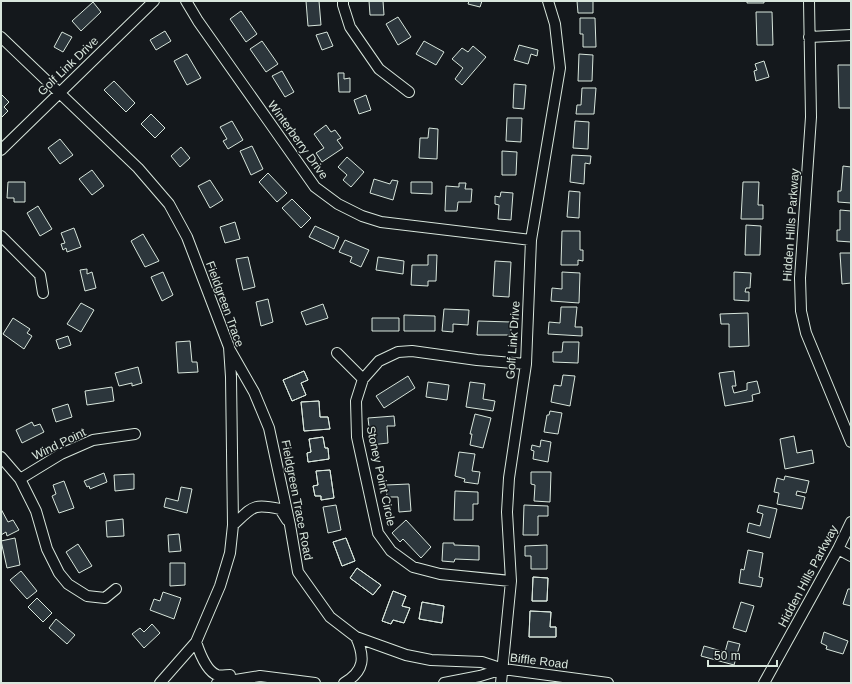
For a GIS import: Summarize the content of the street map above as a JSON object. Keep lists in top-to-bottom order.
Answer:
{
  "streets": {
    "street": [
      "Golf Link Drive",
      "Winterberry Drive",
      "Hidden Hills Parkway",
      "Fieldgreen Trace",
      "Wind Point",
      "Stoney Point Circle",
      "Fieldgreen Trace Road",
      "Biffle Road"
    ]
  },
  "crossings": [
    ["Golf Link Drive", "Winterberry Drive"],
    ["Golf Link Drive", "Fieldgreen Trace"],
    ["Golf Link Drive", "Stoney Point Circle"],
    ["Golf Link Drive", "Fieldgreen Trace Road"],
    ["Golf Link Drive", "Biffle Road"],
    ["Fieldgreen Trace", "Fieldgreen Trace Road"],
    ["Fieldgreen Trace Road", "Biffle Road"]
  ],
  "scale_bar": "50 m"
}
